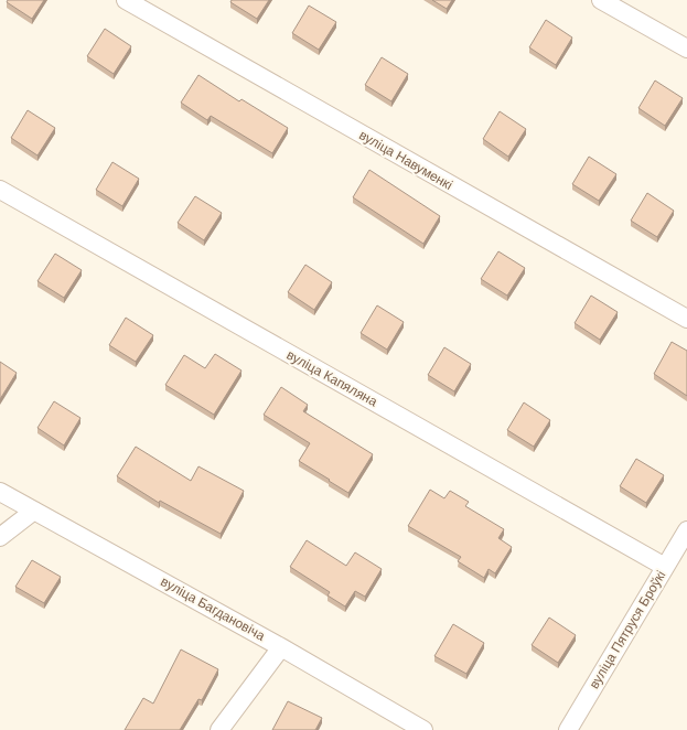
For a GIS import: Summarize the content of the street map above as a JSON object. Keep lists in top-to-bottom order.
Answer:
{
  "streets": {
    "street": [
      "вуліца Навуменкі",
      "вуліца Капяляна",
      "вуліца Багдановіча",
      "вуліца Пятруся Броўкі"
    ]
  },
  "crossings": [
    ["вуліца Капяляна", "вуліца Пятруся Броўкі"]
  ]
}
